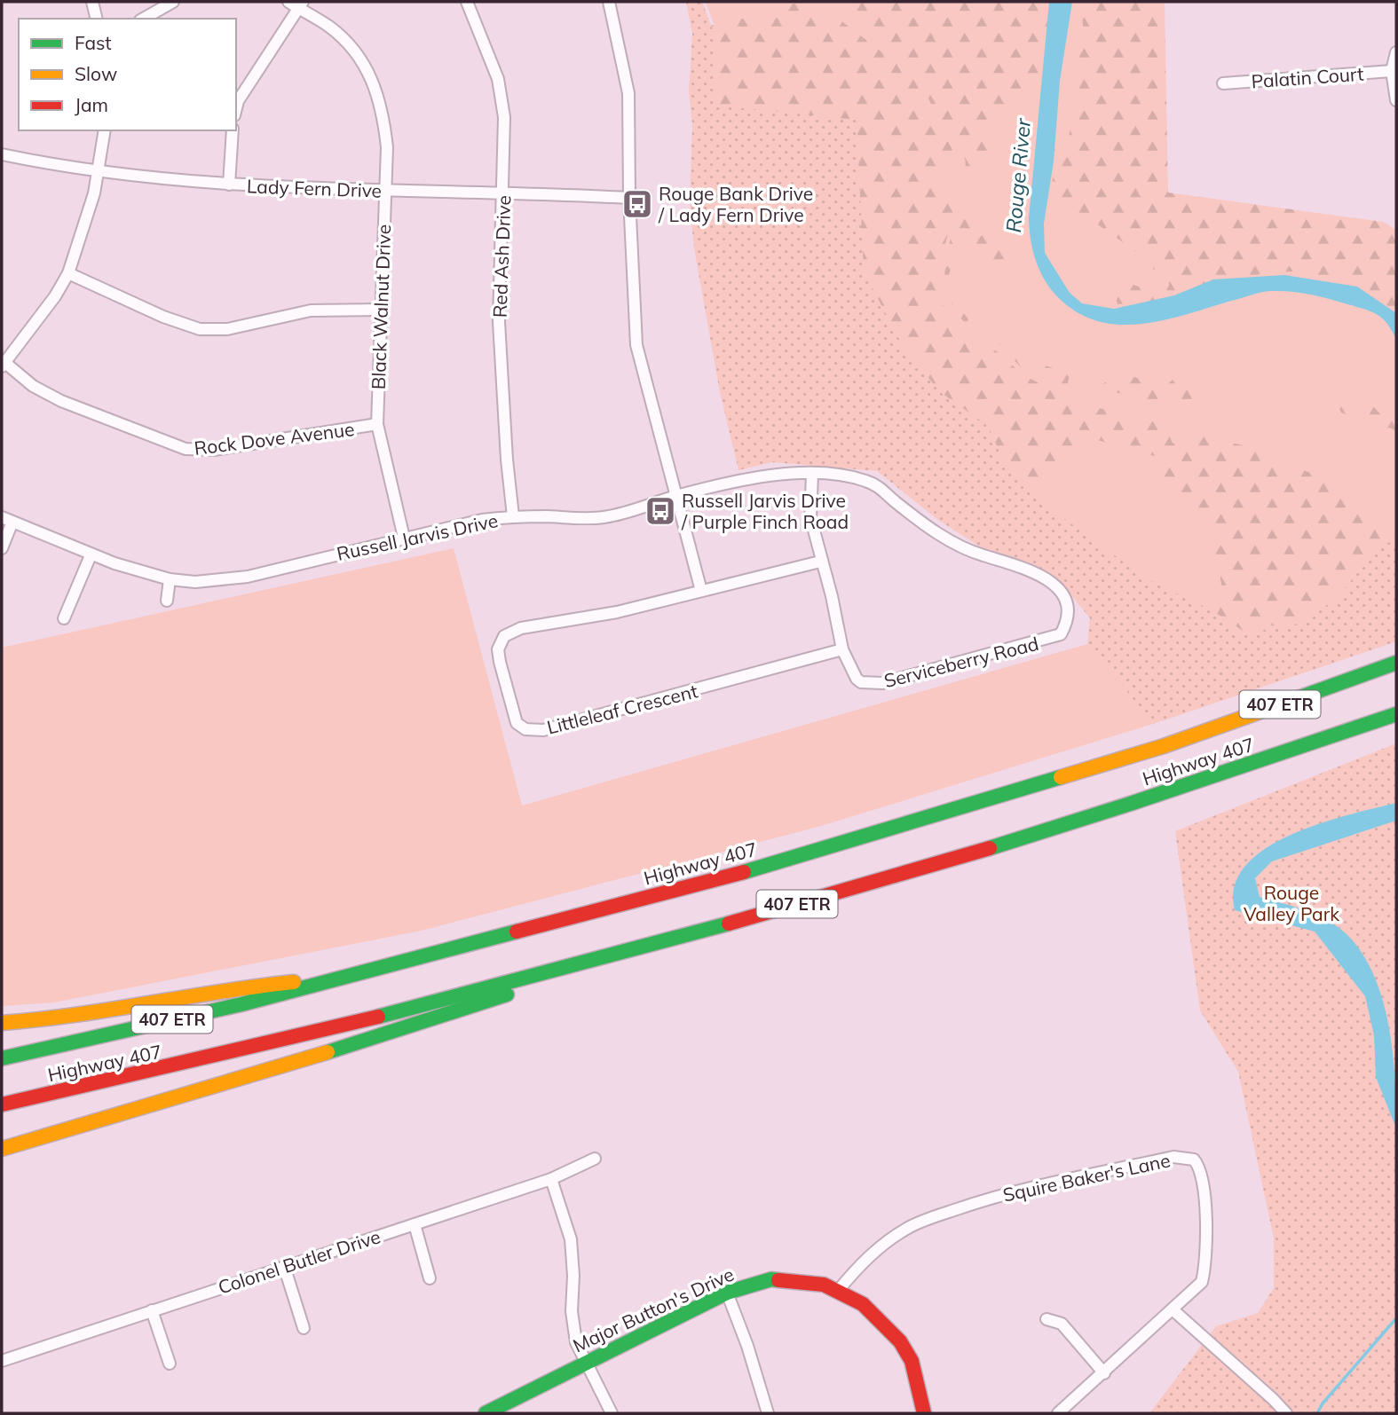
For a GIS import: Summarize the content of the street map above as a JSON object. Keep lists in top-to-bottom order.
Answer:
{
  "streets": {
    "main road": ["407 ETR", "Highway 407", "Major Button's Drive"],
    "street": [
      "Palatin Court",
      "Lady Fern Drive",
      "Red Ash Drive",
      "Black Walnut Drive",
      "Rock Dove Avenue",
      "Russell Jarvis Drive",
      "Serviceberry Road",
      "Littleleaf Crescent",
      "Squire Baker's Lane",
      "Colonel Butler Drive"
    ]
  },
  "crossings": [
    ["Lady Fern Drive", "Red Ash Drive"],
    ["Lady Fern Drive", "Black Walnut Drive"],
    ["Red Ash Drive", "Russell Jarvis Drive"],
    ["Black Walnut Drive", "Rock Dove Avenue"],
    ["Black Walnut Drive", "Russell Jarvis Drive"],
    ["Russell Jarvis Drive", "Serviceberry Road"],
    ["Serviceberry Road", "Littleleaf Crescent"],
    ["Squire Baker's Lane", "Major Button's Drive"]
  ],
  "water": ["Rouge River"],
  "parks": ["Rouge Valley Park"],
  "places": {
    "bus stop": ["Rouge Bank Drive / Lady Fern Drive", "Russell Jarvis Drive / Purple Finch Road"]
  },
  "legend": ["Fast", "Slow", "Jam"]
}
